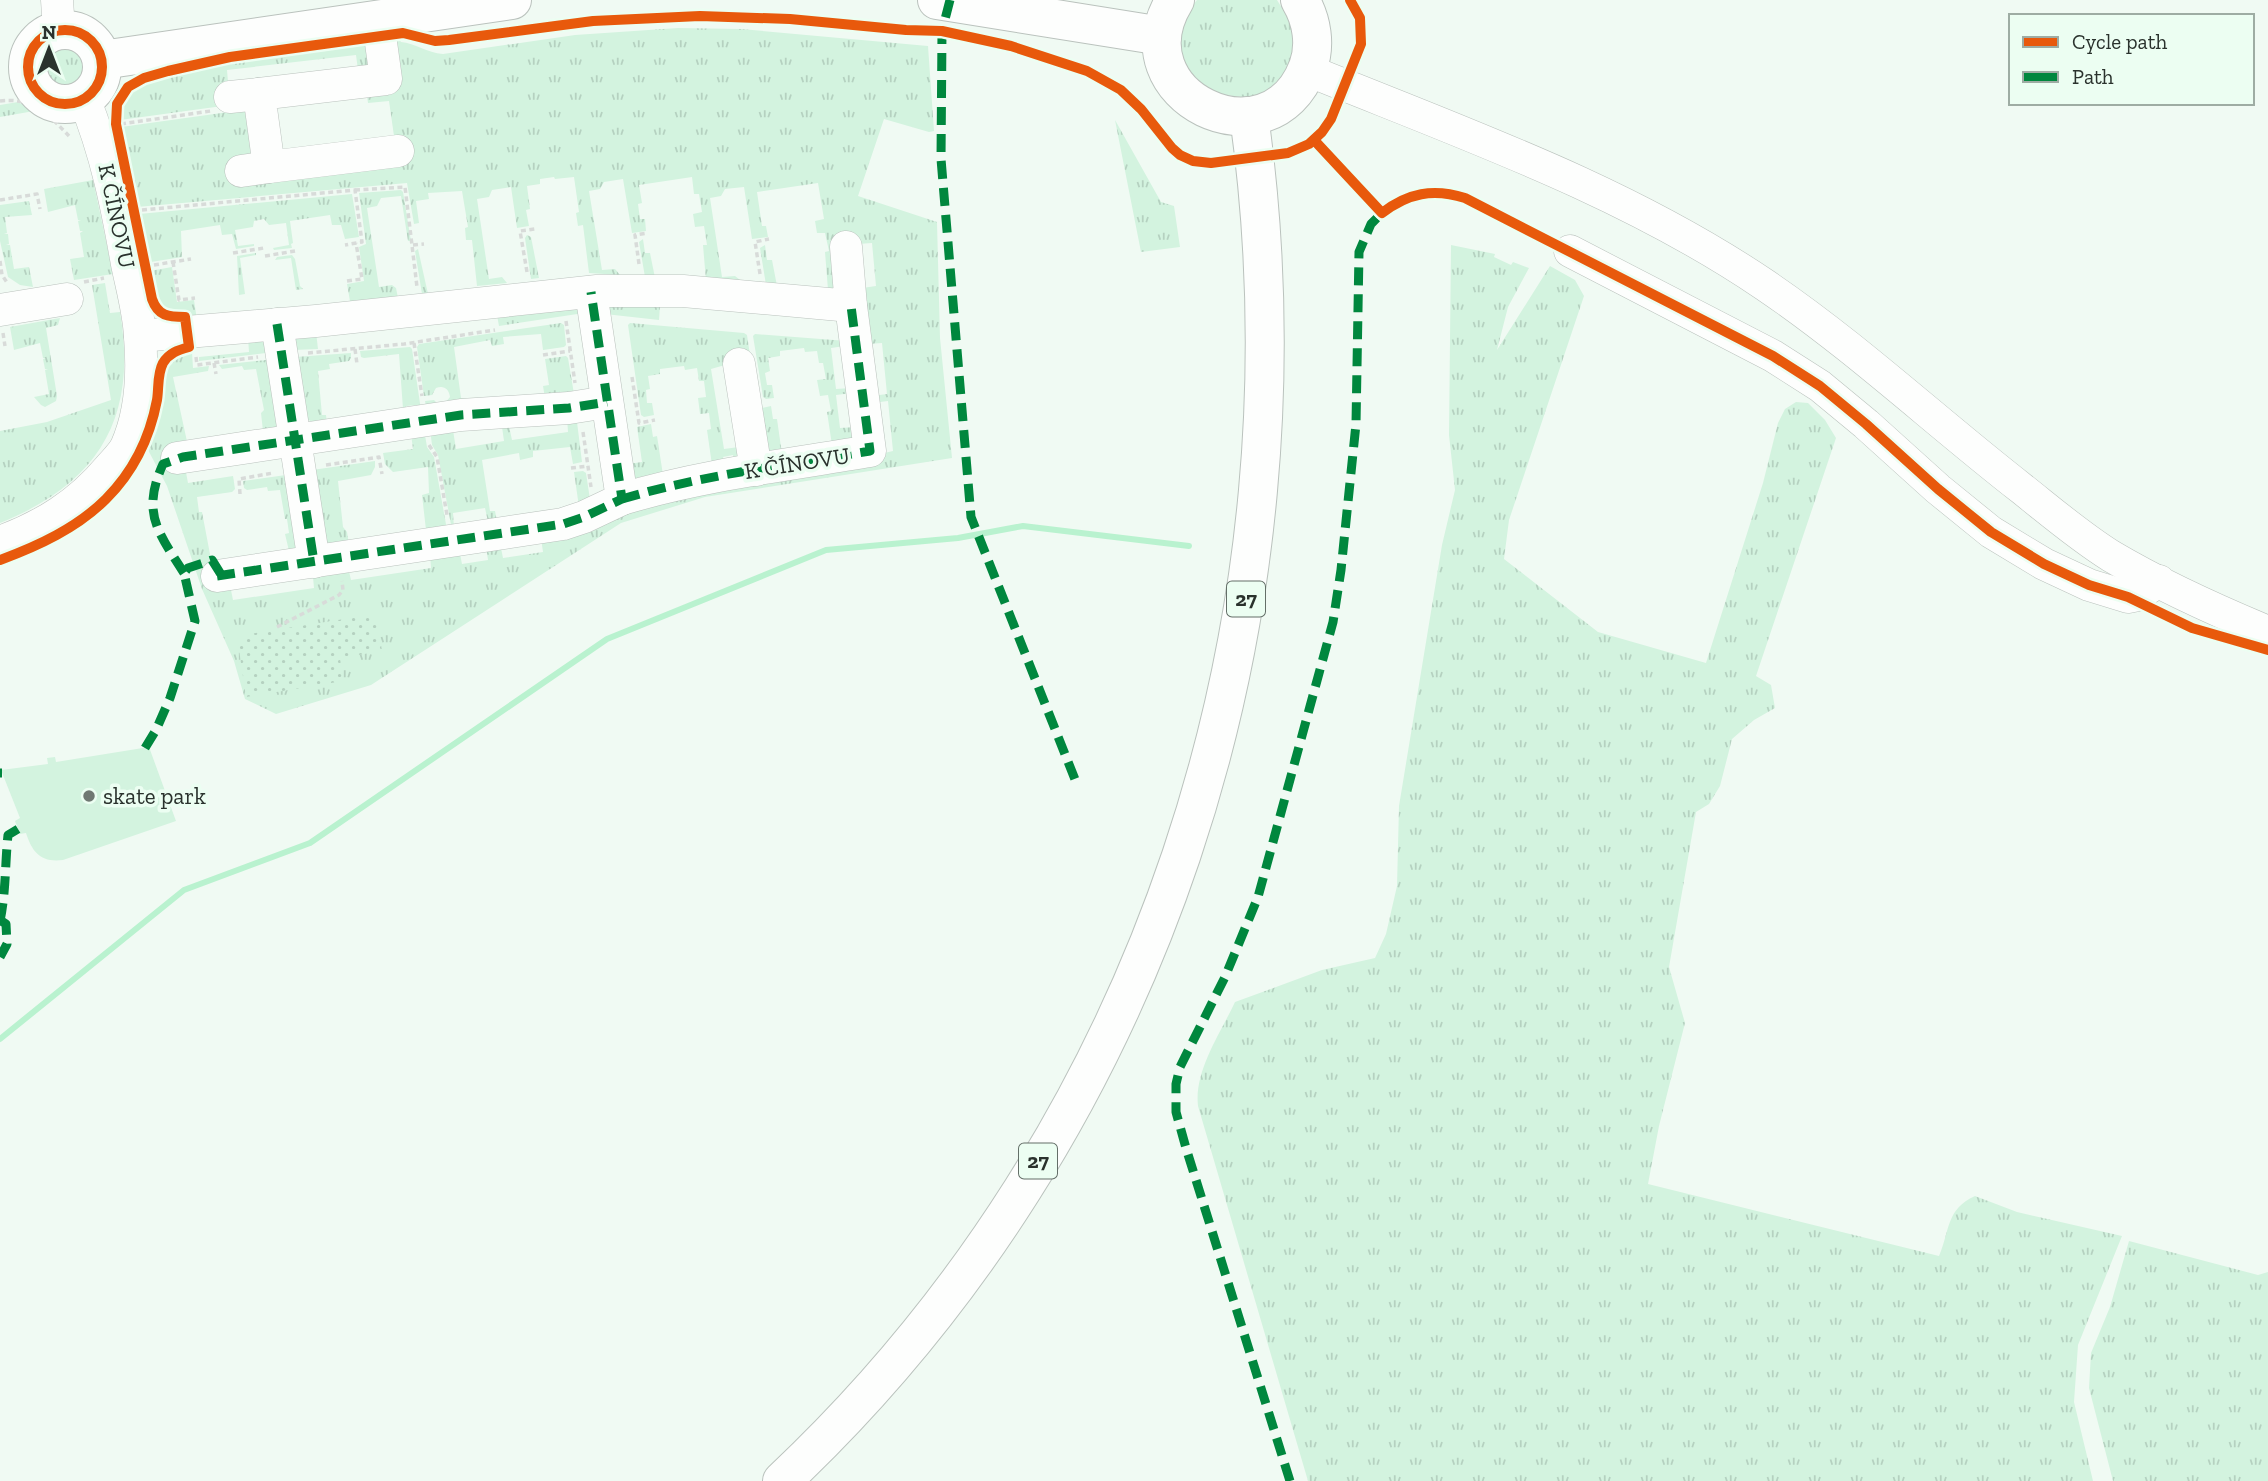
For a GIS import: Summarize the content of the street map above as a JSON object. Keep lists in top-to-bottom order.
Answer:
{
  "streets": {
    "main road": ["27"],
    "street": ["K ČÍNOVU"]
  },
  "places": ["skate park"],
  "legend": ["Cycle path", "Path"],
  "north": "top"
}
